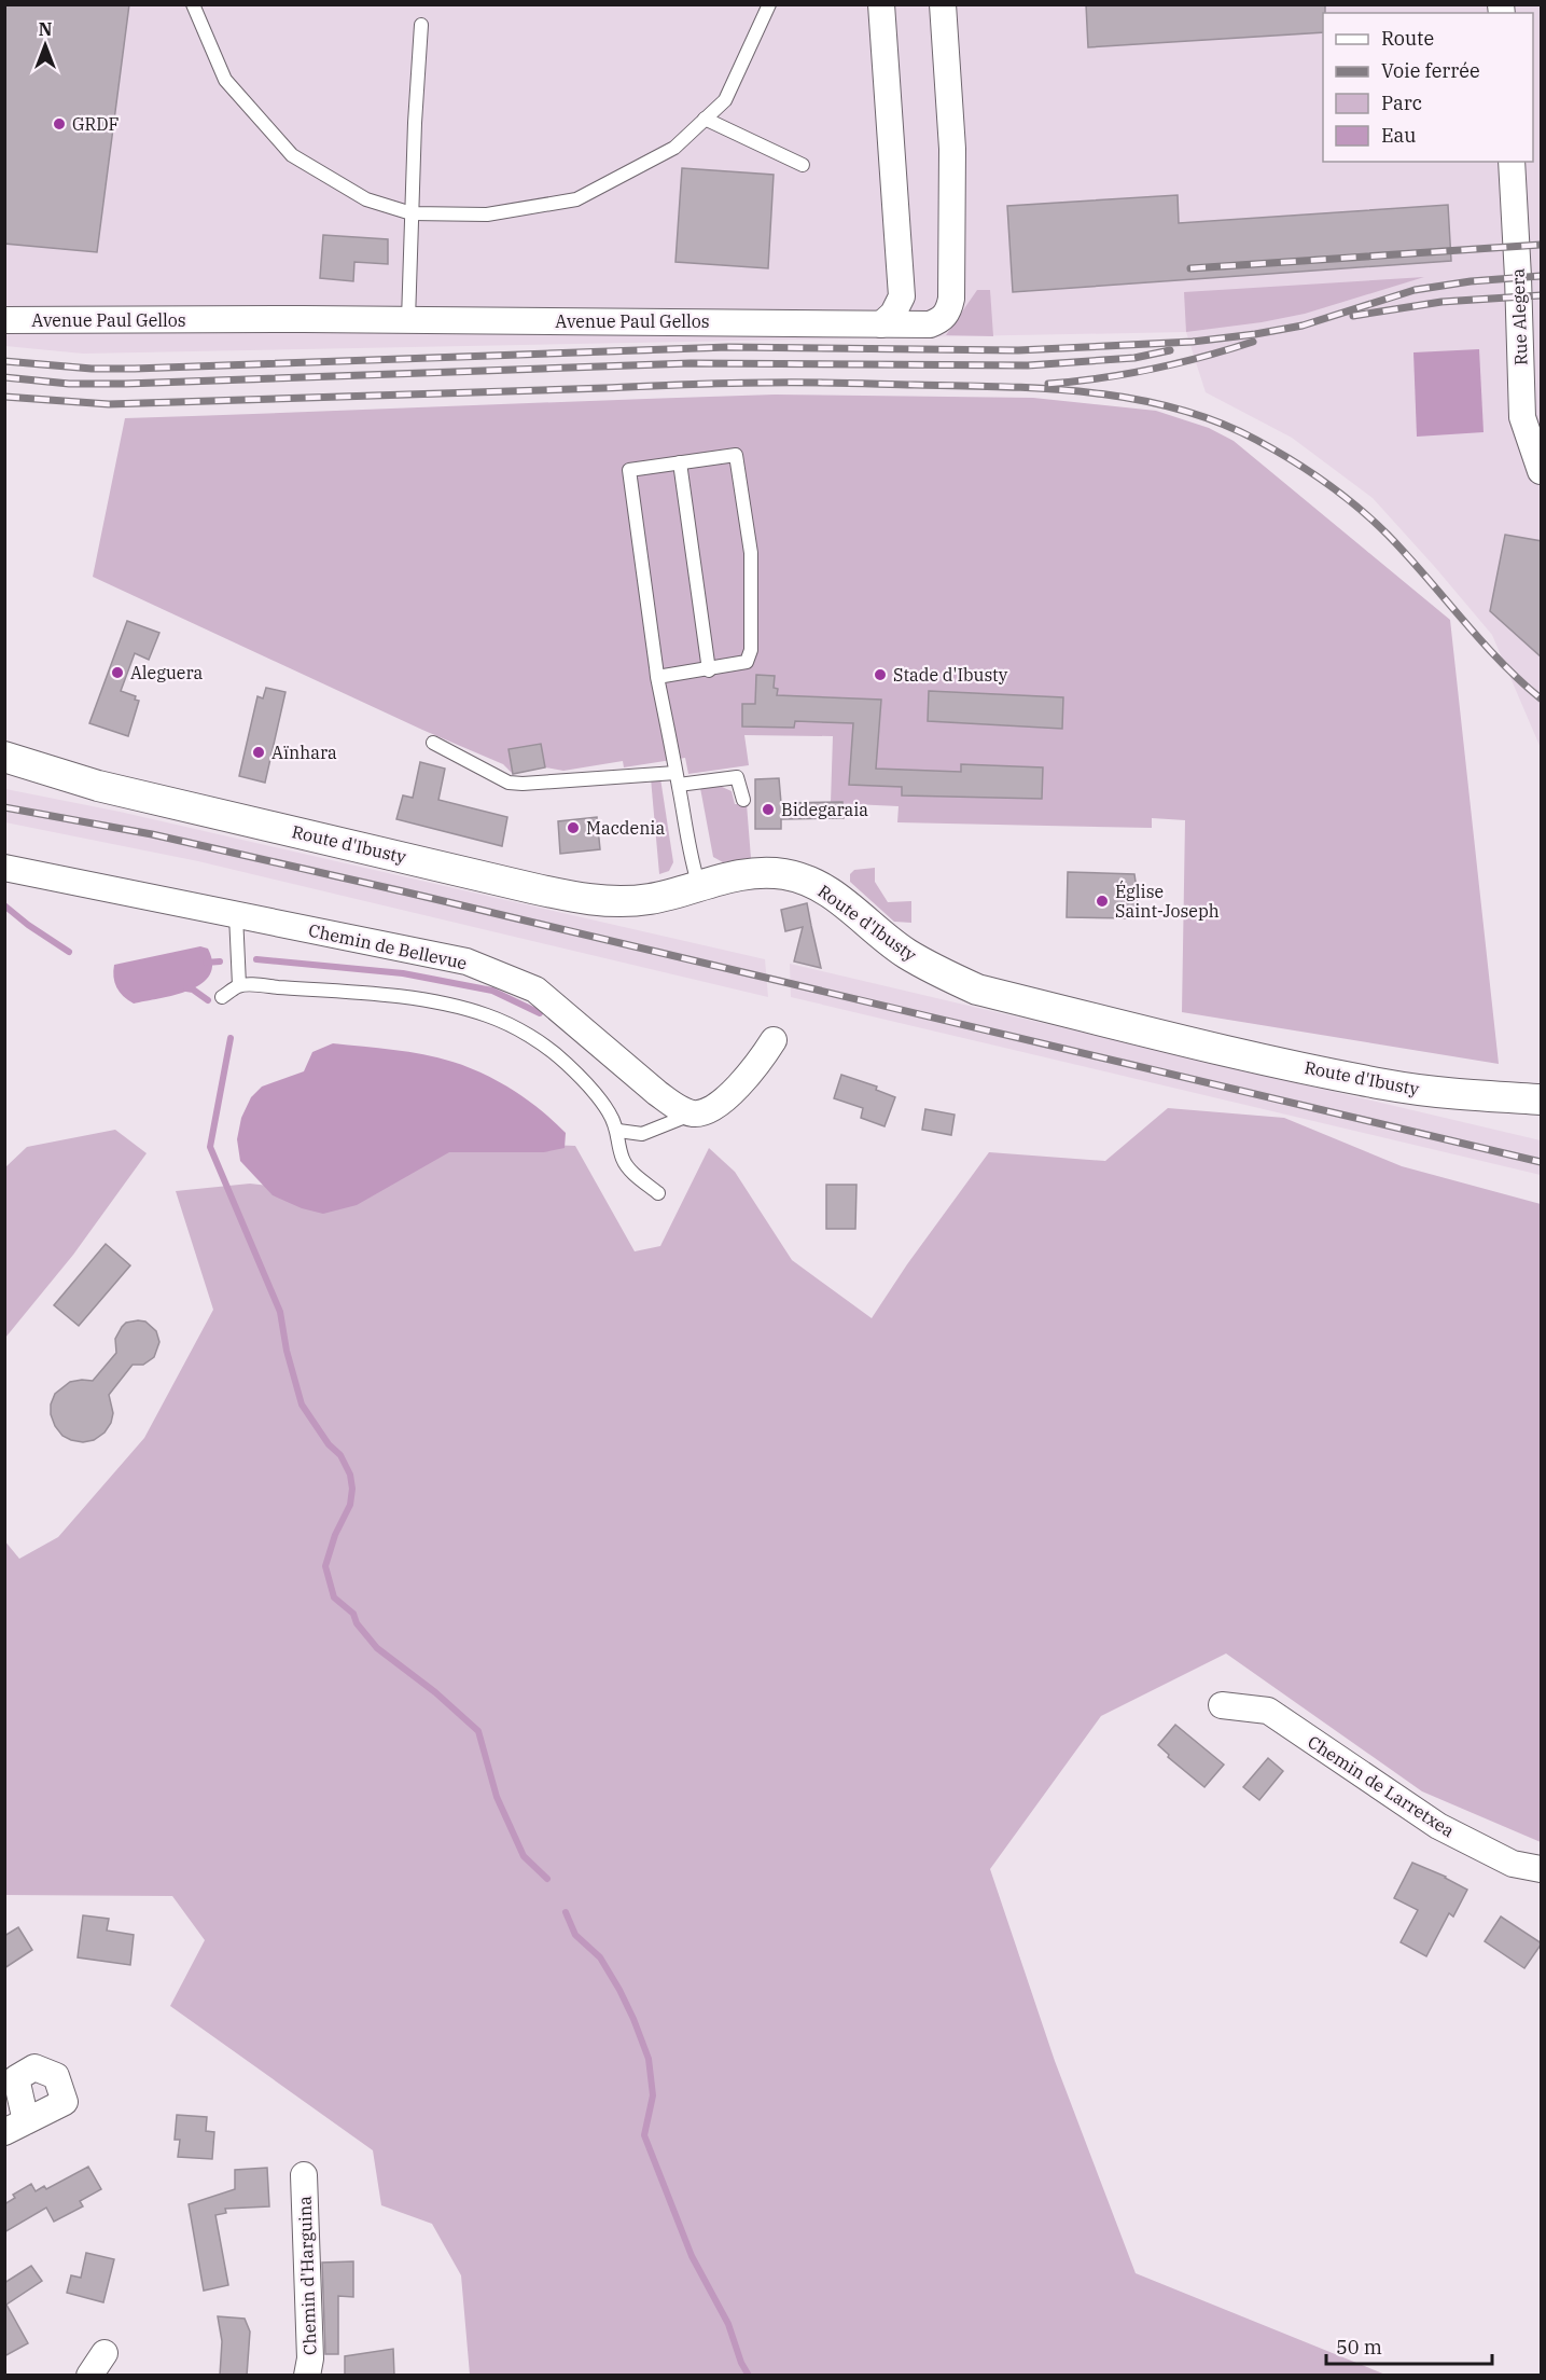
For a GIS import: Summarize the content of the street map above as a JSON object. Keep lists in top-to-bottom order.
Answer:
{
  "streets": {
    "street": [
      "Rue Alegera",
      "Avenue Paul Gellos",
      "Route d'Ibusty",
      "Chemin de Bellevue",
      "Chemin de Larretxea",
      "Chemin d'Harguina"
    ]
  },
  "places": [
    "GRDF",
    "Aleguera",
    "Stade d'Ibusty",
    "Aïnhara",
    "Bidegaraia",
    "Macdenia",
    "Église Saint-Joseph"
  ],
  "legend": [
    "Route",
    "Voie ferrée",
    "Parc",
    "Eau"
  ],
  "scale_bar": "50 m",
  "north": "top"
}
